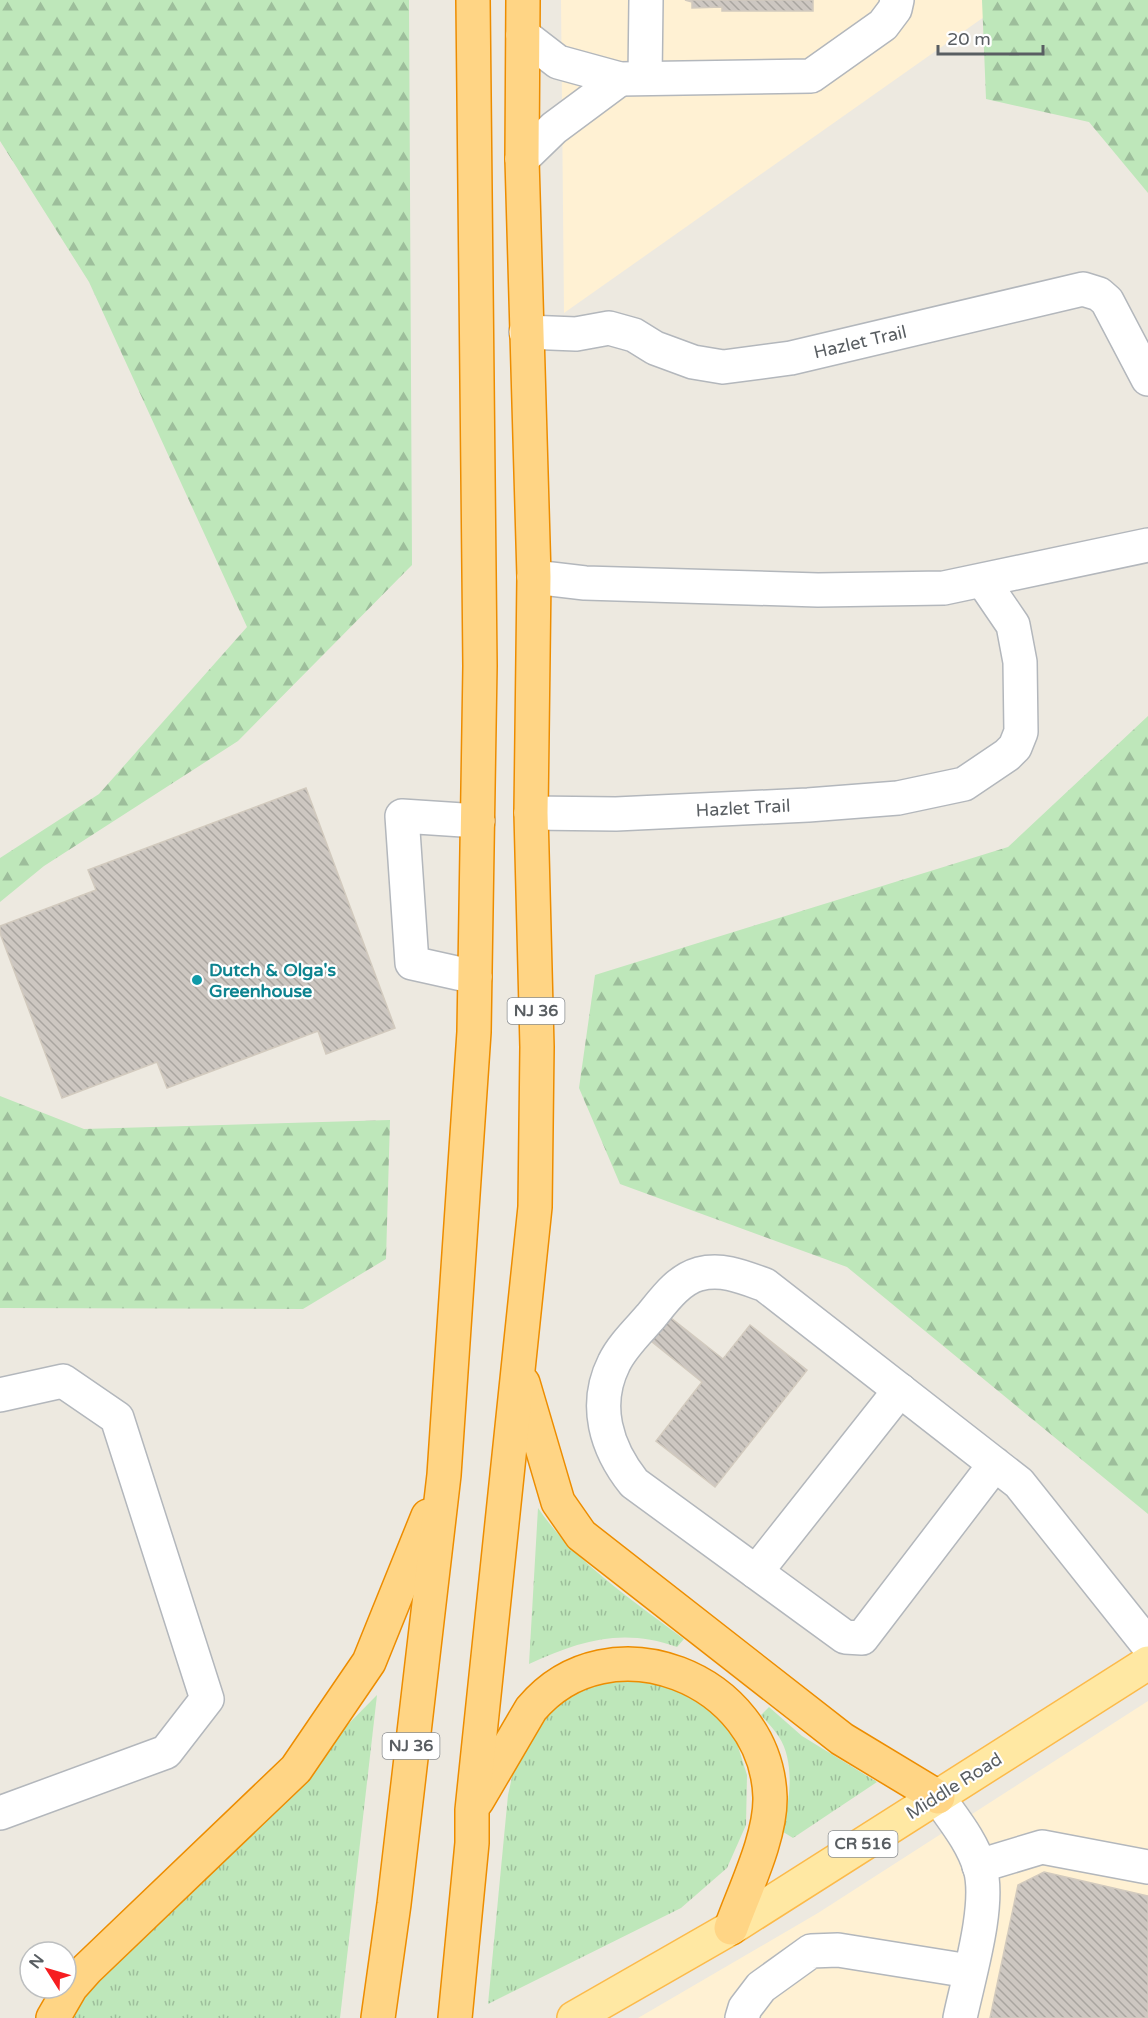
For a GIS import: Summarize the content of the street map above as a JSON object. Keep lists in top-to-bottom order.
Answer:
{
  "streets": {
    "highway": ["NJ 36"],
    "main road": ["Middle Road", "CR 516"],
    "street": ["Hazlet Trail"]
  },
  "crossings": [
    ["Hazlet Trail", "NJ 36"]
  ],
  "places": ["Dutch & Olga's Greenhouse"],
  "scale_bar": "20 m",
  "north": "top left"
}
